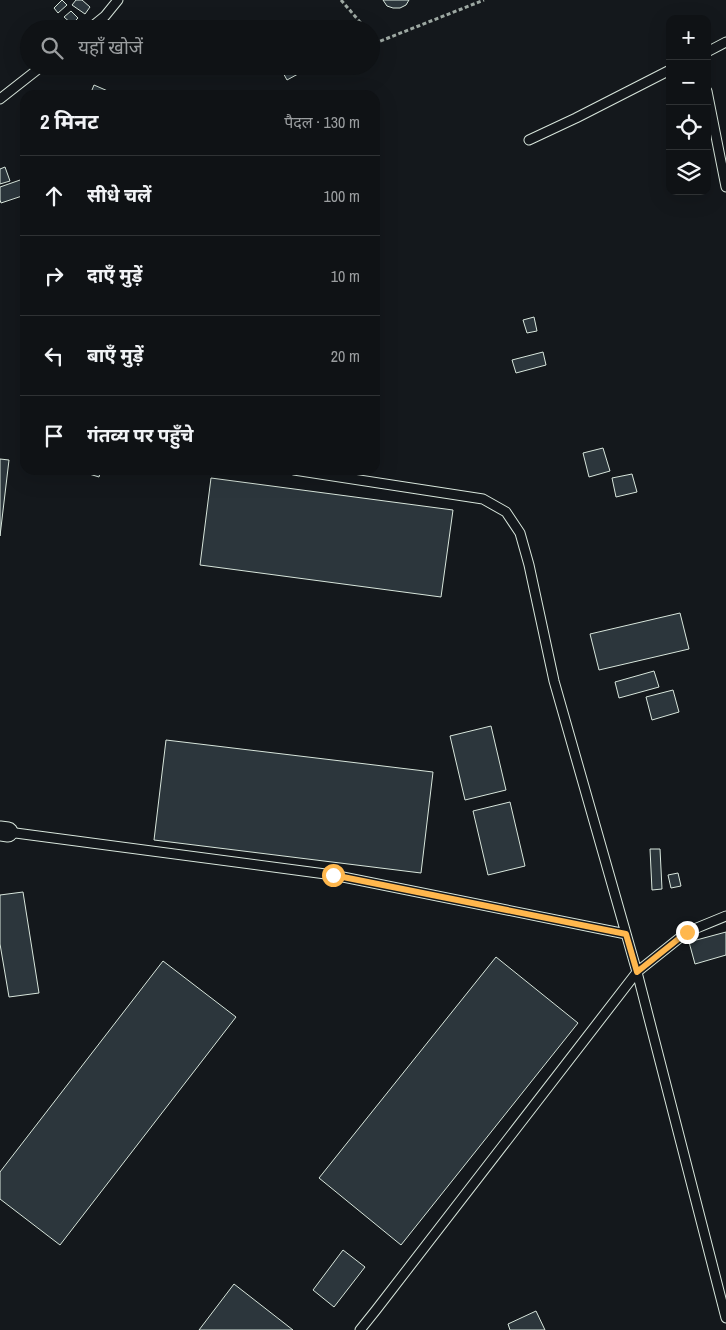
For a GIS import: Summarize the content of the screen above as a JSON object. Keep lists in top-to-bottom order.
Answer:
{
  "page": {
    "map_buttons": ["+", "−"],
    "search": "यहाँ खोजें",
    "heading": ["2 मिनट", "पैदल · 130 m"],
    "list": [
      ["सीधे चलें", "100 m"],
      ["दाएँ मुड़ें", "10 m"],
      ["बाएँ मुड़ें", "20 m"],
      "गंतव्य पर पहुँचे"
    ]
  }
}
